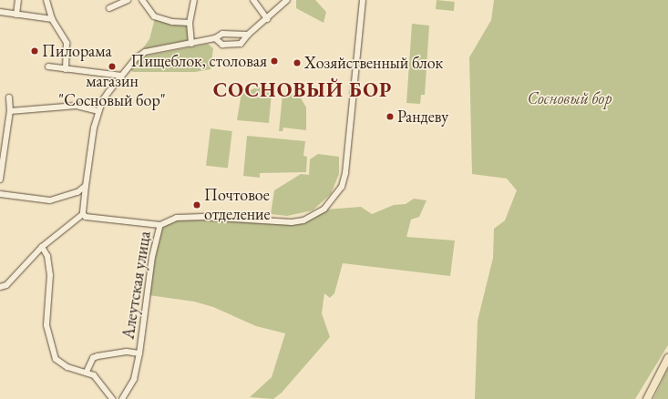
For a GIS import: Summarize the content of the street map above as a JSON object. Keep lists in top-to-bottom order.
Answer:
{
  "streets": {
    "street": ["Алеутская улица"]
  },
  "districts": ["СОСНОВЫЙ БОР"],
  "parks": ["Сосновый бор"],
  "places": [
    "Пилорама",
    "Пищеблок, столовая",
    "Хозяйственный блок",
    "магазин \"Сосновый бор\"",
    "Рандеву",
    "Почтовое отделение"
  ]
}
